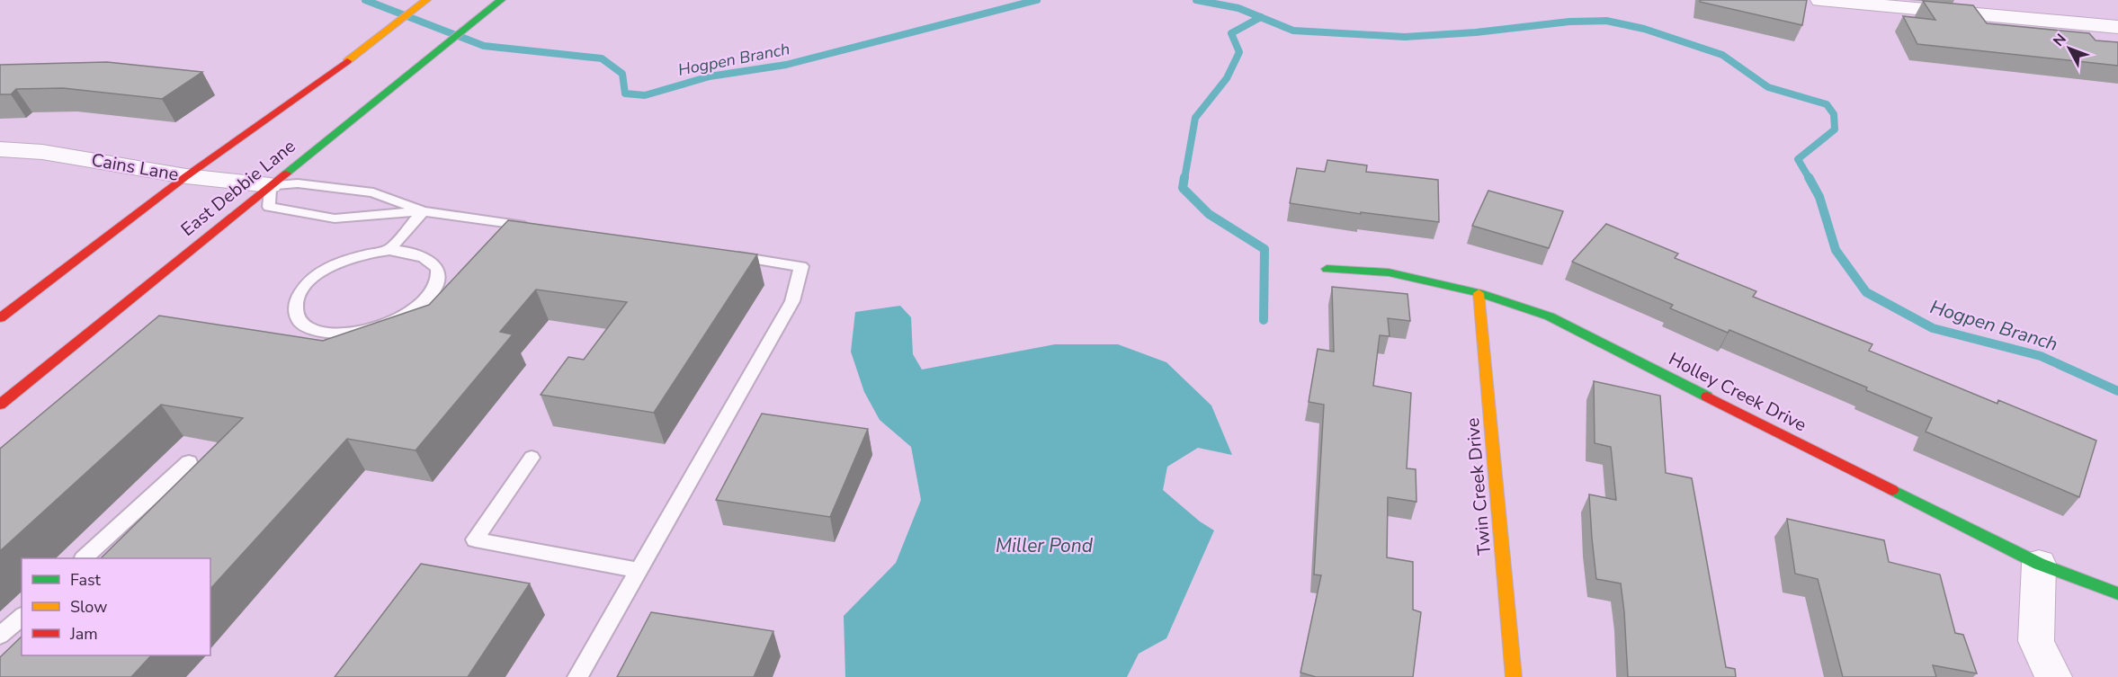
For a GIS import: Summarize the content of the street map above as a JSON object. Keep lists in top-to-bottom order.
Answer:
{
  "streets": {
    "main road": ["East Debbie Lane", "Holley Creek Drive", "Twin Creek Drive"],
    "street": ["Cains Lane"]
  },
  "crossings": [
    ["Cains Lane", "East Debbie Lane"],
    ["Holley Creek Drive", "Twin Creek Drive"]
  ],
  "water": ["Hogpen Branch", "Miller Pond"],
  "legend": ["Fast", "Slow", "Jam"],
  "north": "top left"
}
